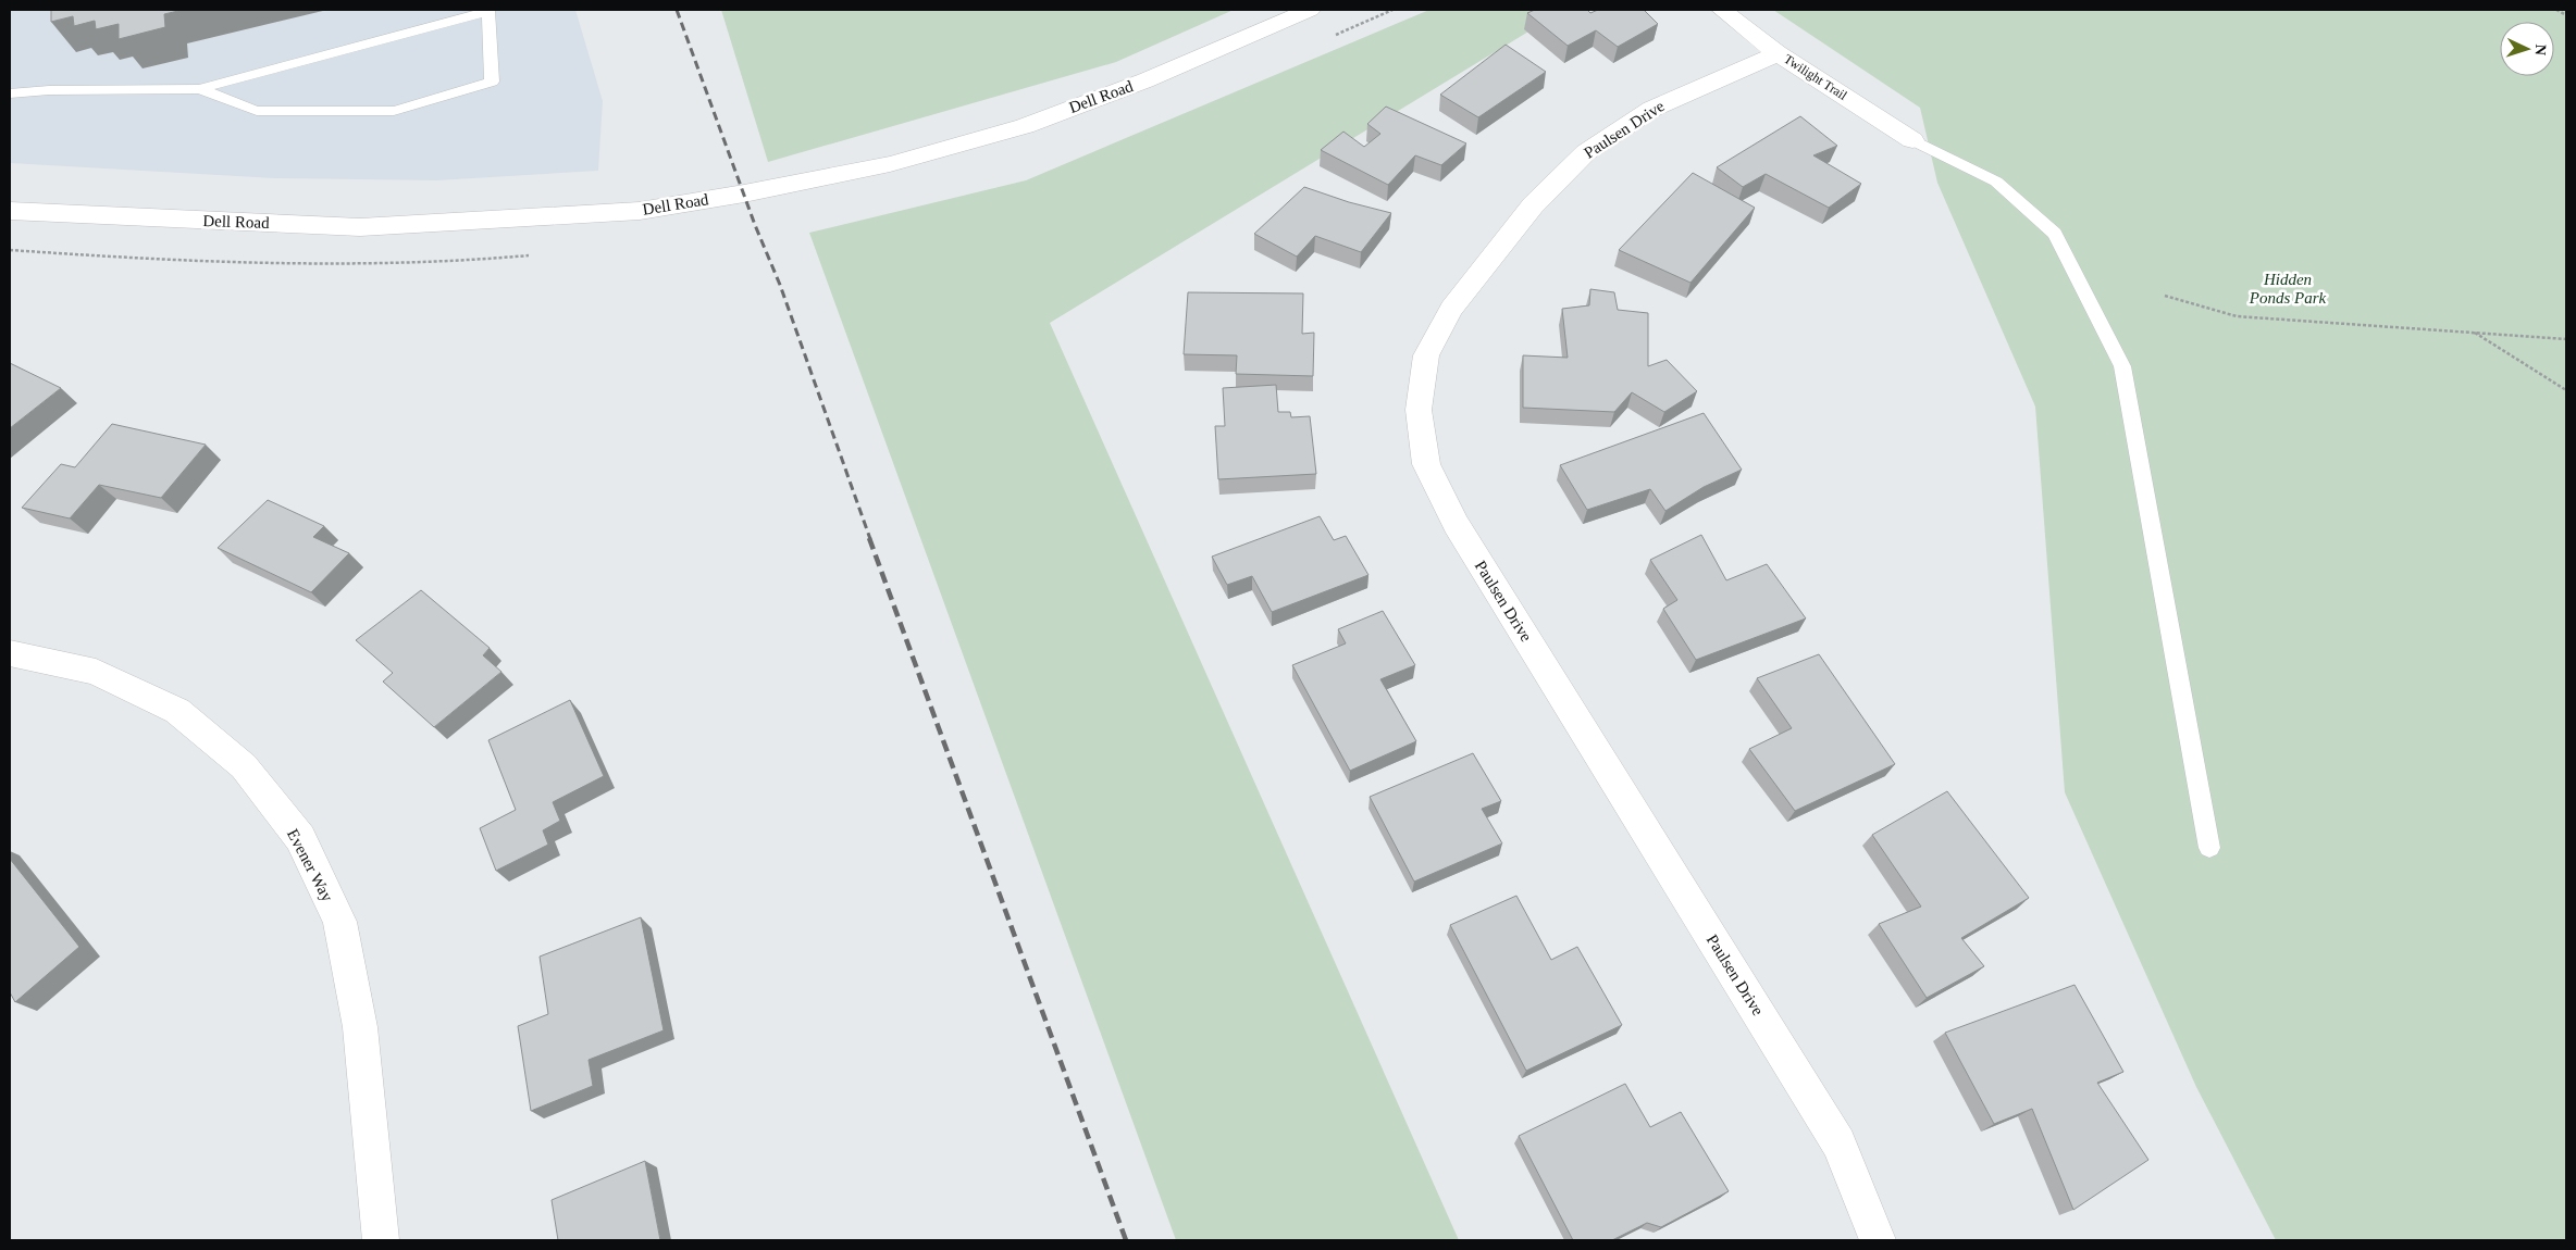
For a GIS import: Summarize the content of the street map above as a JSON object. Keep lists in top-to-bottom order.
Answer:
{
  "streets": {
    "street": [
      "Twilight Trail",
      "Dell Road",
      "Paulsen Drive",
      "Evener Way"
    ]
  },
  "crossings": [
    ["Twilight Trail", "Paulsen Drive"]
  ],
  "parks": ["Hidden Ponds Park"],
  "north": "right"
}
